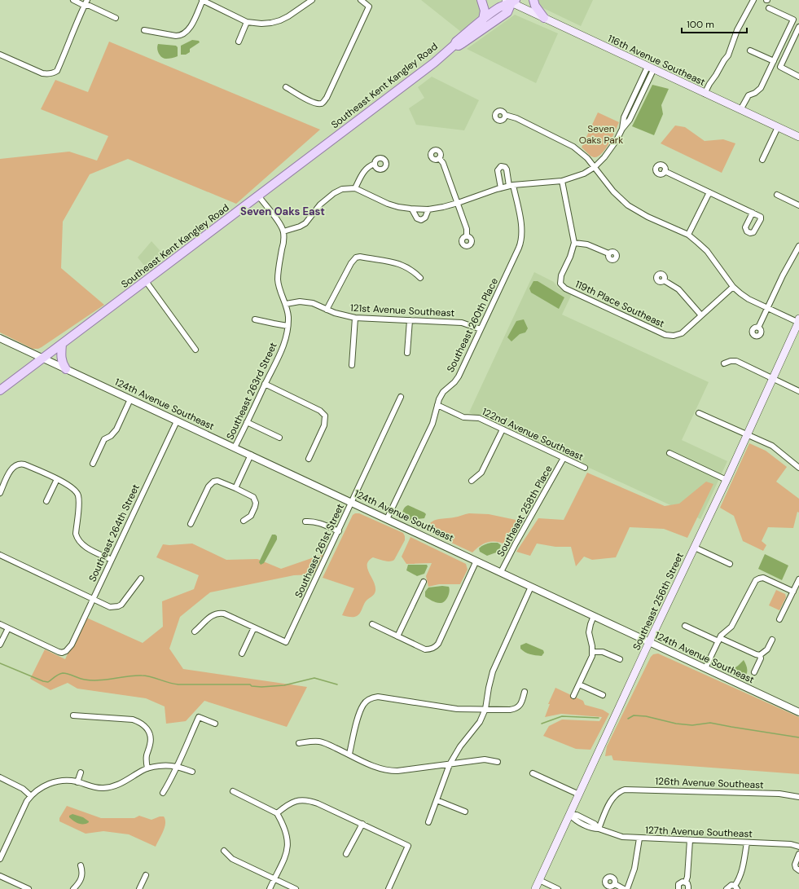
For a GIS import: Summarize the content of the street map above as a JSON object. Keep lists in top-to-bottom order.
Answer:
{
  "streets": {
    "main road": ["116th Avenue Southeast", "Southeast Kent Kangley Road", "Southeast 256th Street"],
    "street": [
      "119th Place Southeast",
      "121st Avenue Southeast",
      "Southeast 260th Place",
      "Southeast 263rd Street",
      "124th Avenue Southeast",
      "122nd Avenue Southeast",
      "Southeast 258th Place",
      "Southeast 264th Street",
      "Southeast 261st Street",
      "126th Avenue Southeast",
      "127th Avenue Southeast"
    ]
  },
  "crossings": [
    ["116th Avenue Southeast", "Southeast Kent Kangley Road"],
    ["Southeast Kent Kangley Road", "124th Avenue Southeast"],
    ["121st Avenue Southeast", "Southeast 260th Place"],
    ["121st Avenue Southeast", "Southeast 263rd Street"],
    ["Southeast 260th Place", "124th Avenue Southeast"],
    ["Southeast 260th Place", "122nd Avenue Southeast"],
    ["Southeast 263rd Street", "124th Avenue Southeast"],
    ["124th Avenue Southeast", "Southeast 258th Place"],
    ["124th Avenue Southeast", "Southeast 264th Street"],
    ["124th Avenue Southeast", "Southeast 261st Street"],
    ["124th Avenue Southeast", "Southeast 256th Street"],
    ["122nd Avenue Southeast", "Southeast 258th Place"],
    ["Southeast 256th Street", "127th Avenue Southeast"],
    ["126th Avenue Southeast", "127th Avenue Southeast"]
  ],
  "districts": ["Seven Oaks East"],
  "parks": ["Seven Oaks Park"],
  "scale_bar": "100 m"
}
